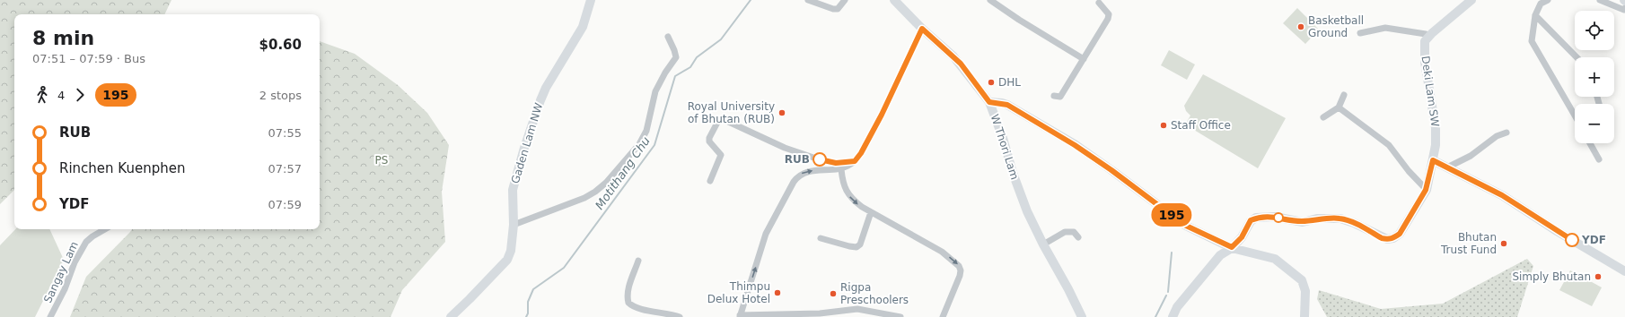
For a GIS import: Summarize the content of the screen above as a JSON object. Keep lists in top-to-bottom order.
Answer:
{
  "streets": {
    "main road": ["Deki Lam SW", "Gaden Lam NW", "W Thori Lam"],
    "street": ["Sangay Lam"]
  },
  "water": ["Motithang Chu"],
  "parks": ["PS"],
  "places": [
    "Basketball Ground",
    "DHL",
    "Royal University of Bhutan (RUB)",
    "Staff Office",
    "RUB",
    "YDF",
    "Bhutan Trust Fund",
    "Simply Bhutan",
    "Thimpu Delux Hotel",
    "Rigpa Preschoolers"
  ],
  "lines": ["bus line 195"],
  "page": {
    "on_map": "195",
    "map_buttons": ["+", "−"],
    "heading": ["8 min", "07:51 – 07:59 · Bus", "$0.60"],
    "legs": ["4", "195", "2 stops"],
    "list": [
      {
        "name": "RUB",
        "value": "07:55"
      },
      {
        "name": "Rinchen Kuenphen",
        "value": "07:57"
      },
      {
        "name": "YDF",
        "value": "07:59"
      }
    ]
  }
}
